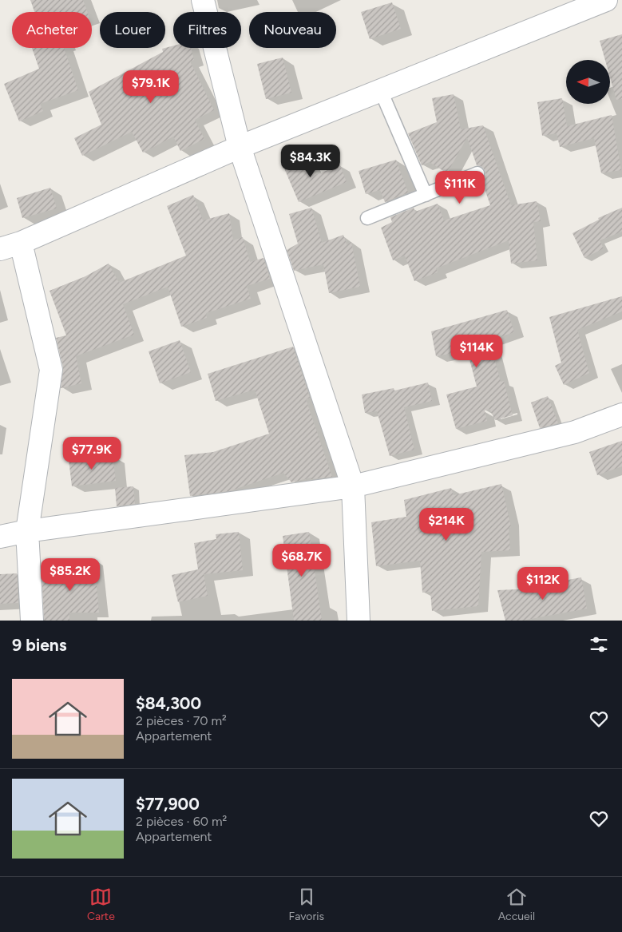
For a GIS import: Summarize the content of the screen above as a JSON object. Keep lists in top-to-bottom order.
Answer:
{
  "north": "left",
  "page": {
    "chip": [
      "Acheter",
      "Louer",
      "Filtres",
      "Nouveau"
    ],
    "price": [
      "$79.1K",
      "$84.3K",
      "$111K",
      "$114K",
      "$77.9K",
      "$214K",
      "$68.7K",
      "$85.2K",
      "$112K"
    ],
    "heading": "9 biens",
    "list": [
      {
        "name": "$84,300",
        "note": "2 pièces · 70 m² · Appartement"
      },
      {
        "name": "$77,900",
        "note": "2 pièces · 60 m² · Appartement"
      }
    ],
    "tabs": ["Carte", "Favoris", "Accueil"]
  }
}
